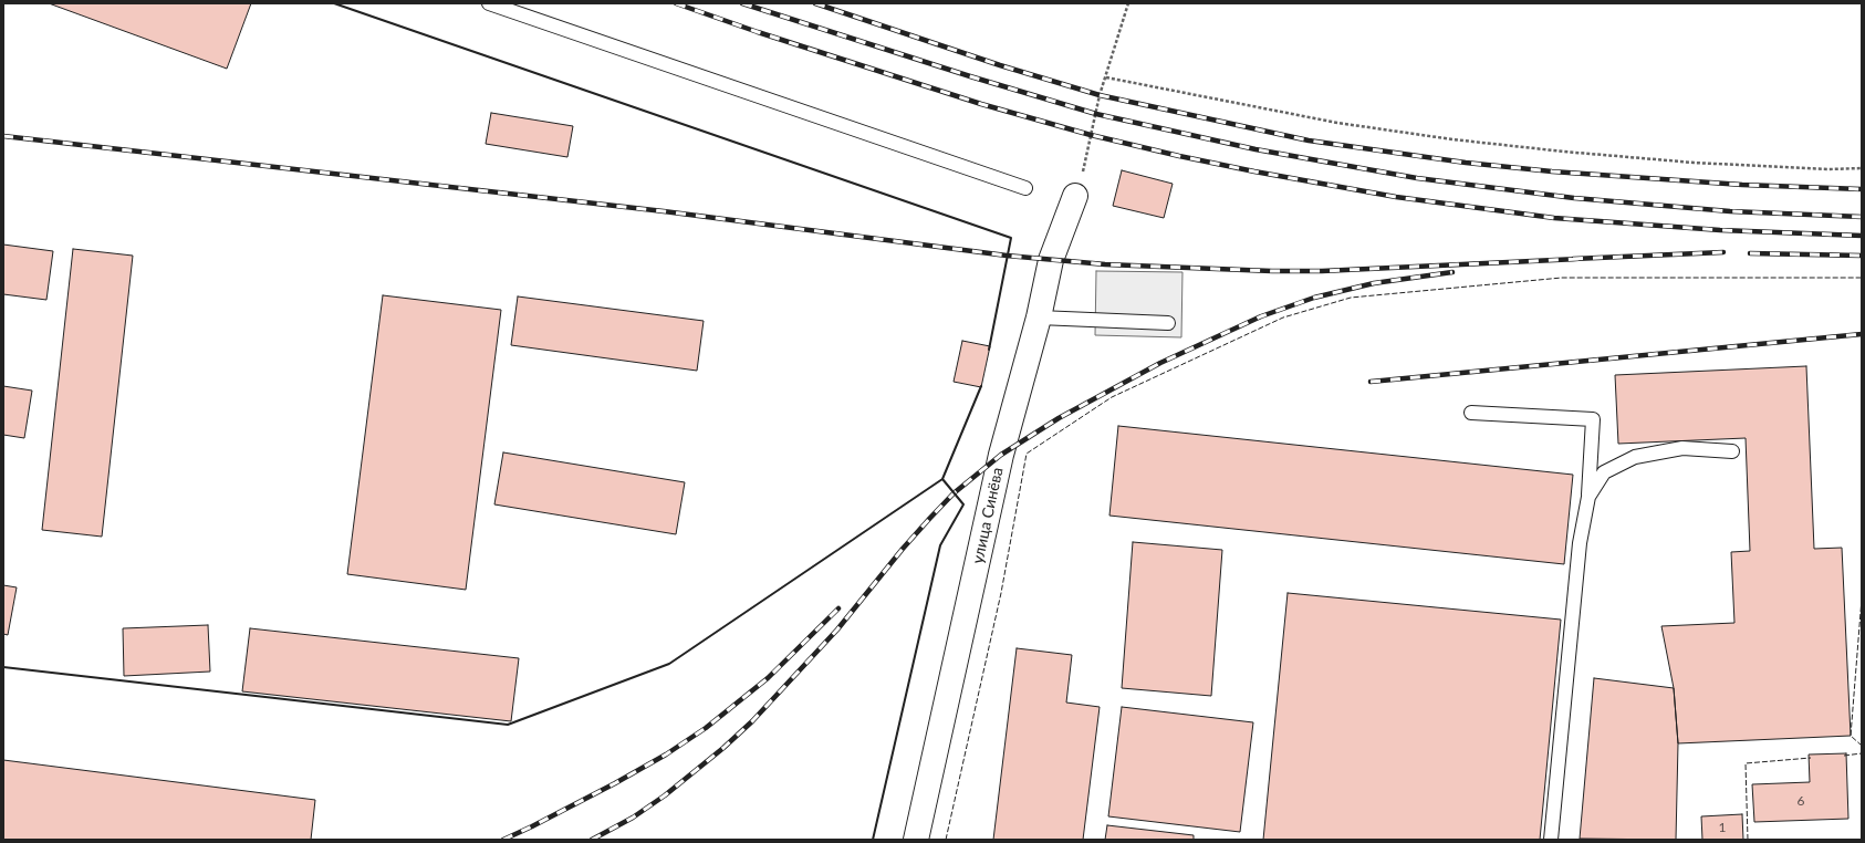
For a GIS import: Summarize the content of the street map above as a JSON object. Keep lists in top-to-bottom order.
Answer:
{
  "streets": {
    "street": ["улица Синёва"]
  },
  "house_numbers": ["6", "1"]
}
